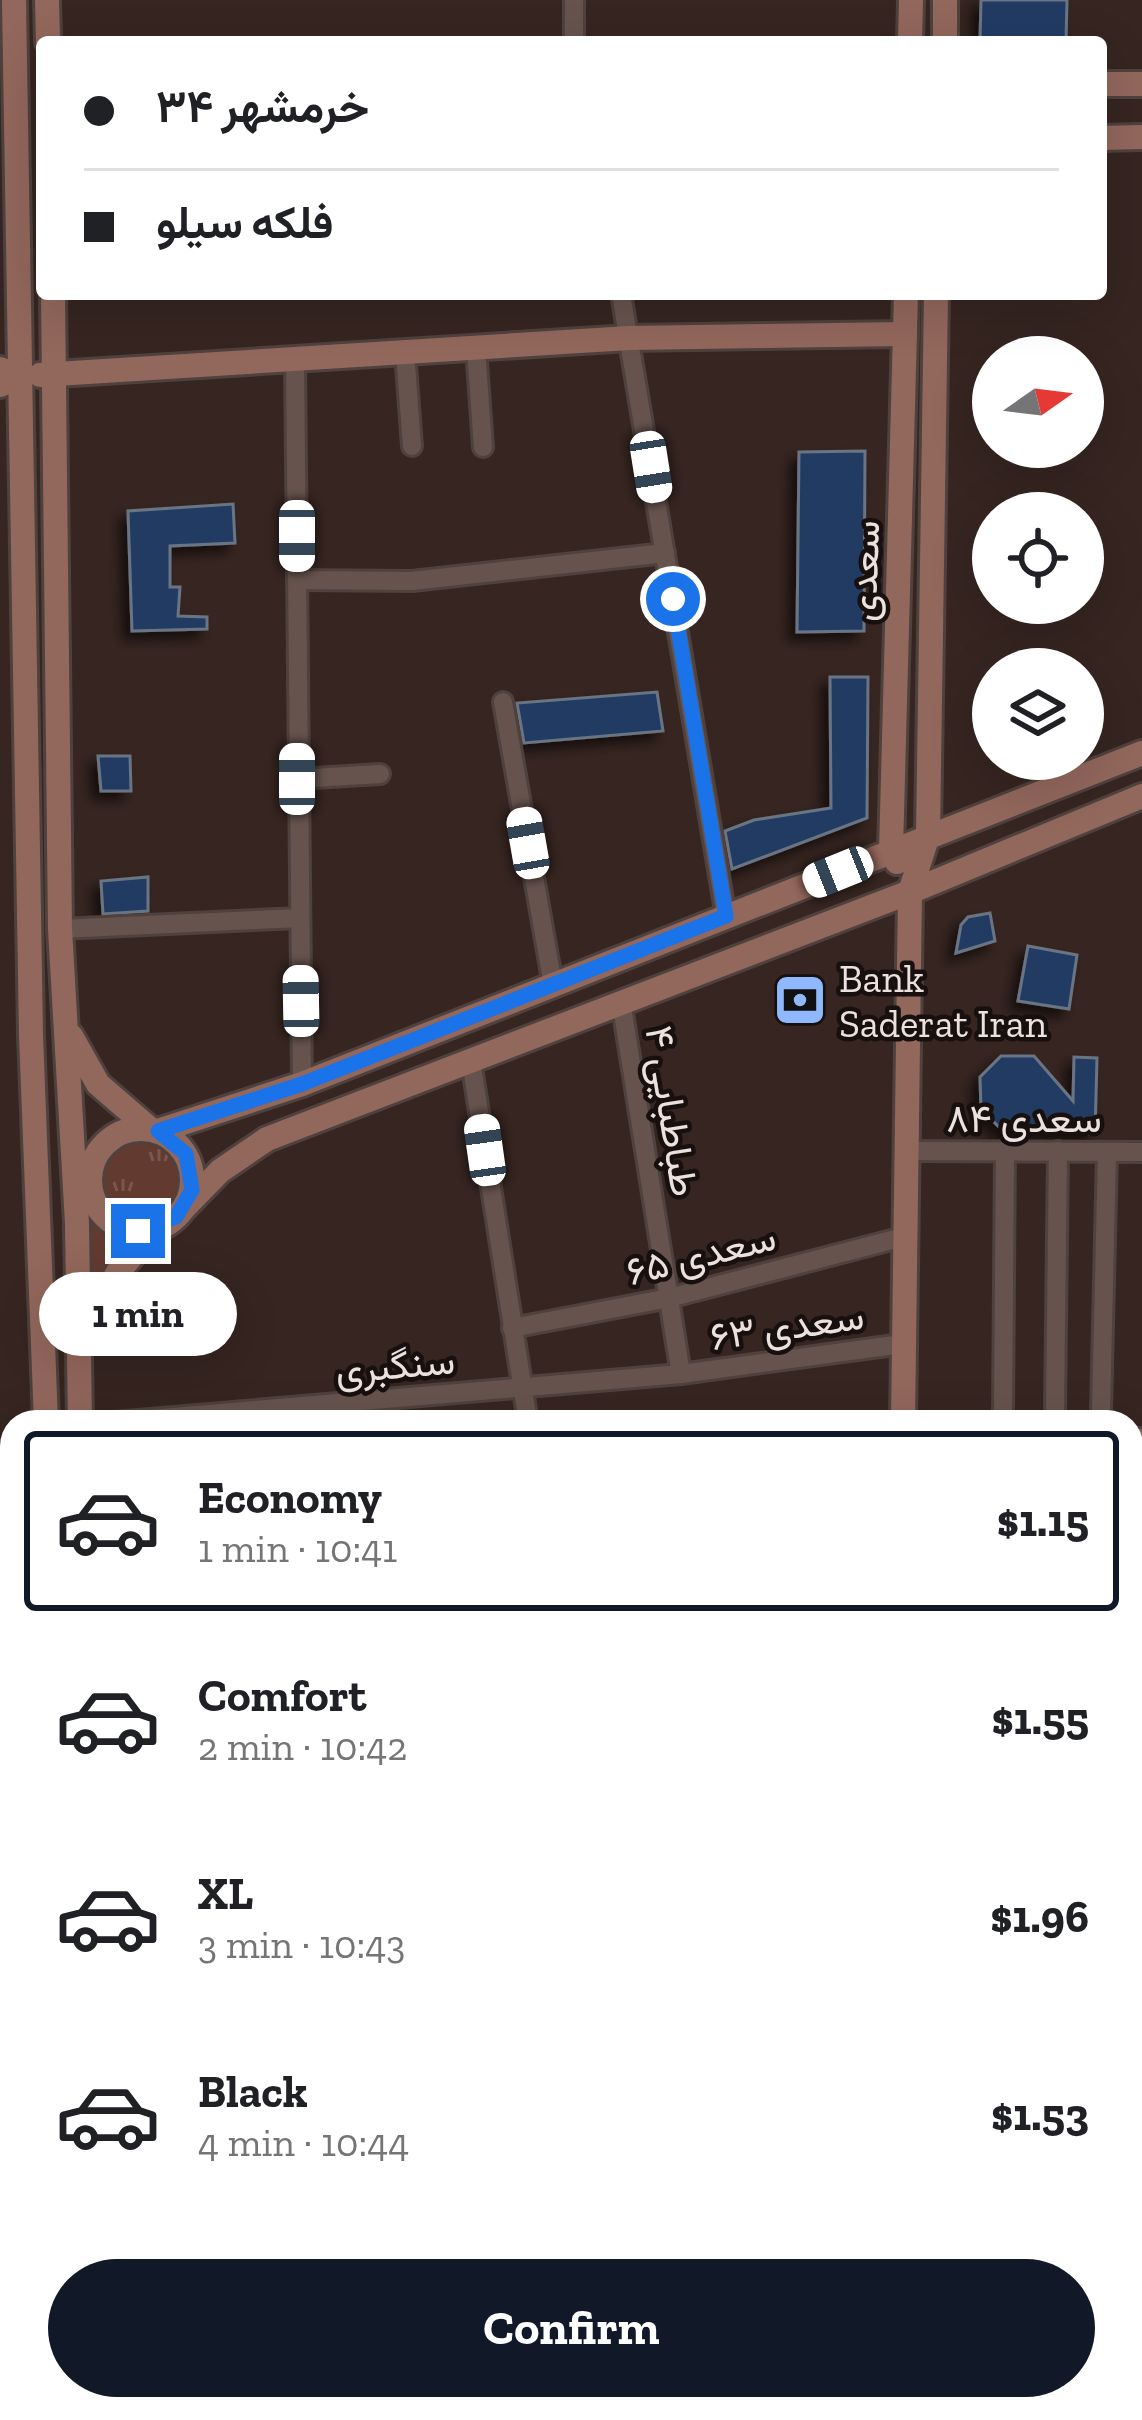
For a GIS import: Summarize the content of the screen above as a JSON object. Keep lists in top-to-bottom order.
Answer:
{
  "streets": {
    "main road": ["سعدی"],
    "street": [
      "طباطبایی ۴",
      "سعدی ۸۴",
      "سعدی ۶۵",
      "سعدی ۶۳",
      "سنگبری"
    ]
  },
  "crossings": [
    ["طباطبایی ۴", "سعدی ۶۵"],
    ["طباطبایی ۴", "سعدی ۶۳"],
    ["طباطبایی ۴", "سنگبری"],
    ["سعدی ۶۳", "سنگبری"]
  ],
  "places": {
    "bank": ["Bank Saderat Iran"]
  },
  "north": "right",
  "page": {
    "banner": ["خرمشهر ۳۴", "فلکه سیلو"],
    "bubble": "1 min",
    "list": [
      {
        "name": "Economy",
        "note": "1 min · 10:41",
        "value": "$1.15"
      },
      {
        "name": "Comfort",
        "note": "2 min · 10:42",
        "value": "$1.55"
      },
      {
        "name": "XL",
        "note": "3 min · 10:43",
        "value": "$1.96"
      },
      {
        "name": "Black",
        "note": "4 min · 10:44",
        "value": "$1.53"
      }
    ],
    "buttons": "Confirm"
  }
}
